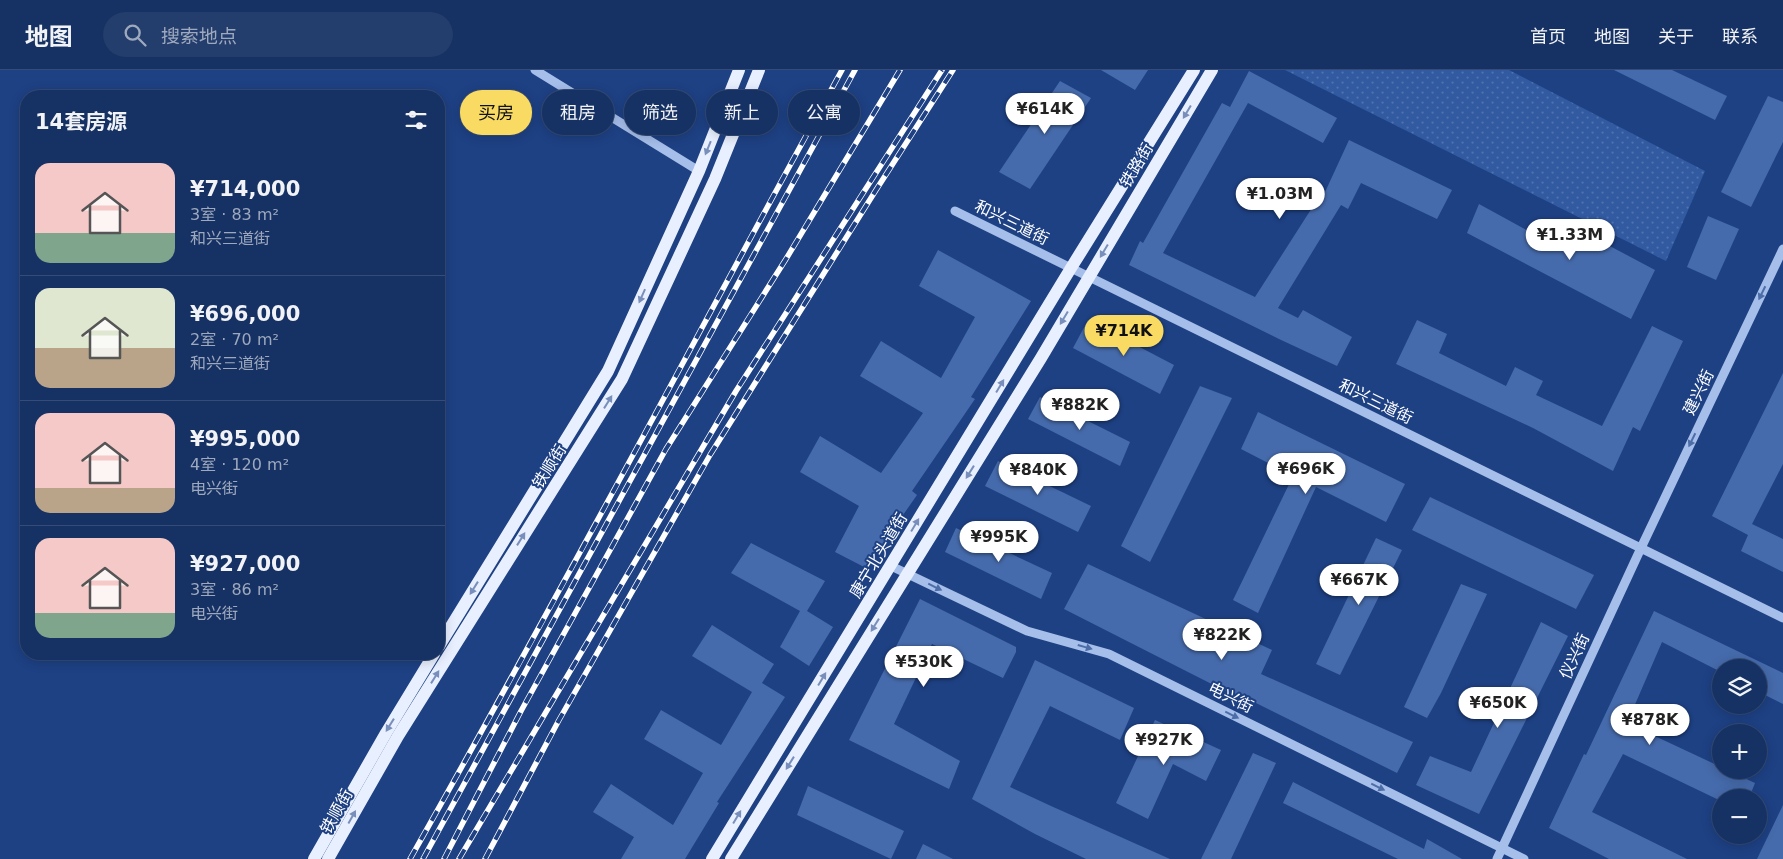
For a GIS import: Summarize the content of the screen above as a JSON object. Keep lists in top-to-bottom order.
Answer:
{
  "streets": {
    "main road": ["铁路街", "铁顺街", "康宁北头道街"],
    "street": [
      "和兴三道街",
      "建兴街",
      "仪兴街",
      "电兴街"
    ]
  },
  "crossings": [
    ["铁路街", "和兴三道街"],
    ["铁路街", "康宁北头道街"],
    ["和兴三道街", "建兴街"],
    ["和兴三道街", "康宁北头道街"],
    ["和兴三道街", "仪兴街"],
    ["建兴街", "仪兴街"],
    ["康宁北头道街", "电兴街"],
    ["仪兴街", "电兴街"]
  ],
  "one_way": ["建兴街", "电兴街"],
  "page": {
    "header": "地图",
    "search": "搜索地点",
    "nav": [
      "首页",
      "地图",
      "关于",
      "联系"
    ],
    "chip": [
      "买房",
      "租房",
      "筛选",
      "新上",
      "公寓"
    ],
    "heading": "14套房源",
    "price": [
      "¥614K",
      "¥1.03M",
      "¥1.33M",
      "¥714K",
      "¥882K",
      "¥696K",
      "¥840K",
      "¥995K",
      "¥667K",
      "¥822K",
      "¥530K",
      "¥650K",
      "¥878K",
      "¥927K"
    ],
    "list": [
      {
        "name": "¥714,000",
        "note": "3室 · 83 m² · 和兴三道街"
      },
      {
        "name": "¥696,000",
        "note": "2室 · 70 m² · 和兴三道街"
      },
      {
        "name": "¥995,000",
        "note": "4室 · 120 m² · 电兴街"
      },
      {
        "name": "¥927,000",
        "note": "3室 · 86 m² · 电兴街"
      }
    ],
    "map_buttons": ["+", "−"]
  }
}
